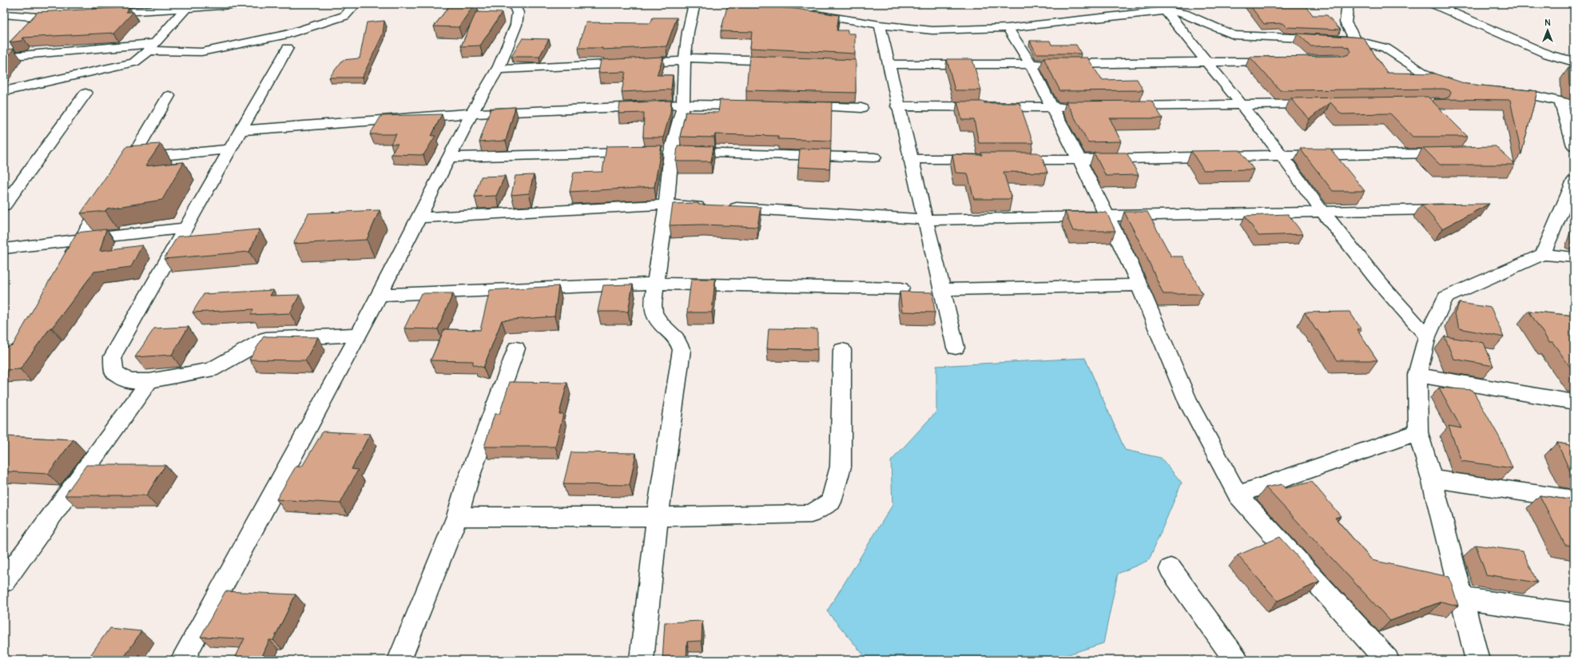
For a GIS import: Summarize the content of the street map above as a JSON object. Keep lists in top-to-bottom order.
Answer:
{
  "north": "top"
}
